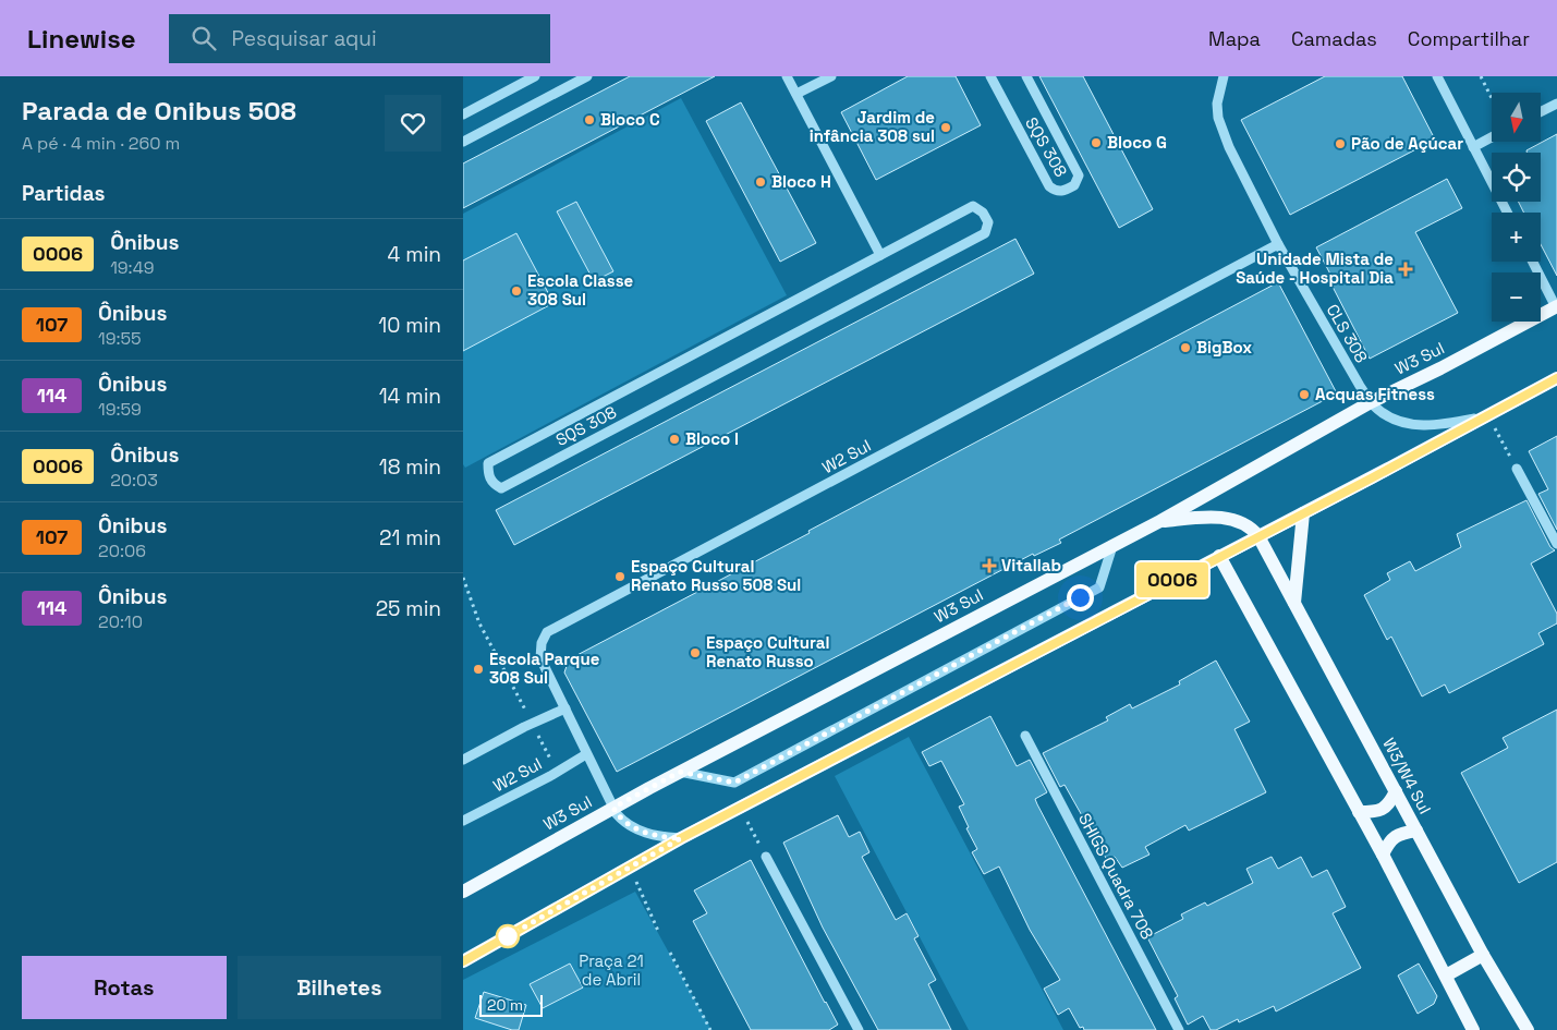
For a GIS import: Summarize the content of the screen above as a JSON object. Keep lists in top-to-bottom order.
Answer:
{
  "streets": {
    "main road": ["W3 Sul", "W3/W4 Sul"],
    "street": [
      "SQS 308",
      "CLS 308",
      "W2 Sul",
      "SHIGS Quadra 708"
    ]
  },
  "crossings": [
    ["CLS 308", "W3 Sul"],
    ["CLS 308", "W2 Sul"],
    ["W3 Sul", "W2 Sul"]
  ],
  "parks": ["Praça 21 de Abril"],
  "places": {
    "other": [
      "Bloco C",
      "Jardim de infância 308 sul",
      "Bloco G",
      "Pão de Açúcar",
      "Bloco H",
      "Escola Classe 308 Sul",
      "BigBox",
      "Acquas Fitness",
      "Bloco I",
      "Espaço Cultural Renato Russo 508 Sul",
      "Espaço Cultural Renato Russo",
      "Escola Parque 308 Sul"
    ],
    "health": ["Unidade Mista de Saúde - Hospital Dia", "Vitallab"]
  },
  "lines": ["bus line 0006"],
  "scale_bar": "20 m",
  "north": "bottom",
  "page": {
    "header": "Linewise",
    "search": "Pesquisar aqui",
    "nav": ["Mapa", "Camadas", "Compartilhar"],
    "heading": [
      ["Parada de Onibus 508", "A pé · 4 min · 260 m"],
      "Partidas"
    ],
    "on_map": "0006",
    "map_buttons": ["+", "−"],
    "list": [
      {
        "mark": "0006",
        "name": "Ônibus",
        "note": "19:49",
        "value": "4 min"
      },
      {
        "mark": "107",
        "name": "Ônibus",
        "note": "19:55",
        "value": "10 min"
      },
      {
        "mark": "114",
        "name": "Ônibus",
        "note": "19:59",
        "value": "14 min"
      },
      {
        "mark": "0006",
        "name": "Ônibus",
        "note": "20:03",
        "value": "18 min"
      },
      {
        "mark": "107",
        "name": "Ônibus",
        "note": "20:06",
        "value": "21 min"
      },
      {
        "mark": "114",
        "name": "Ônibus",
        "note": "20:10",
        "value": "25 min"
      }
    ],
    "buttons": ["Rotas", "Bilhetes"],
    "scale": "20 m"
  }
}
